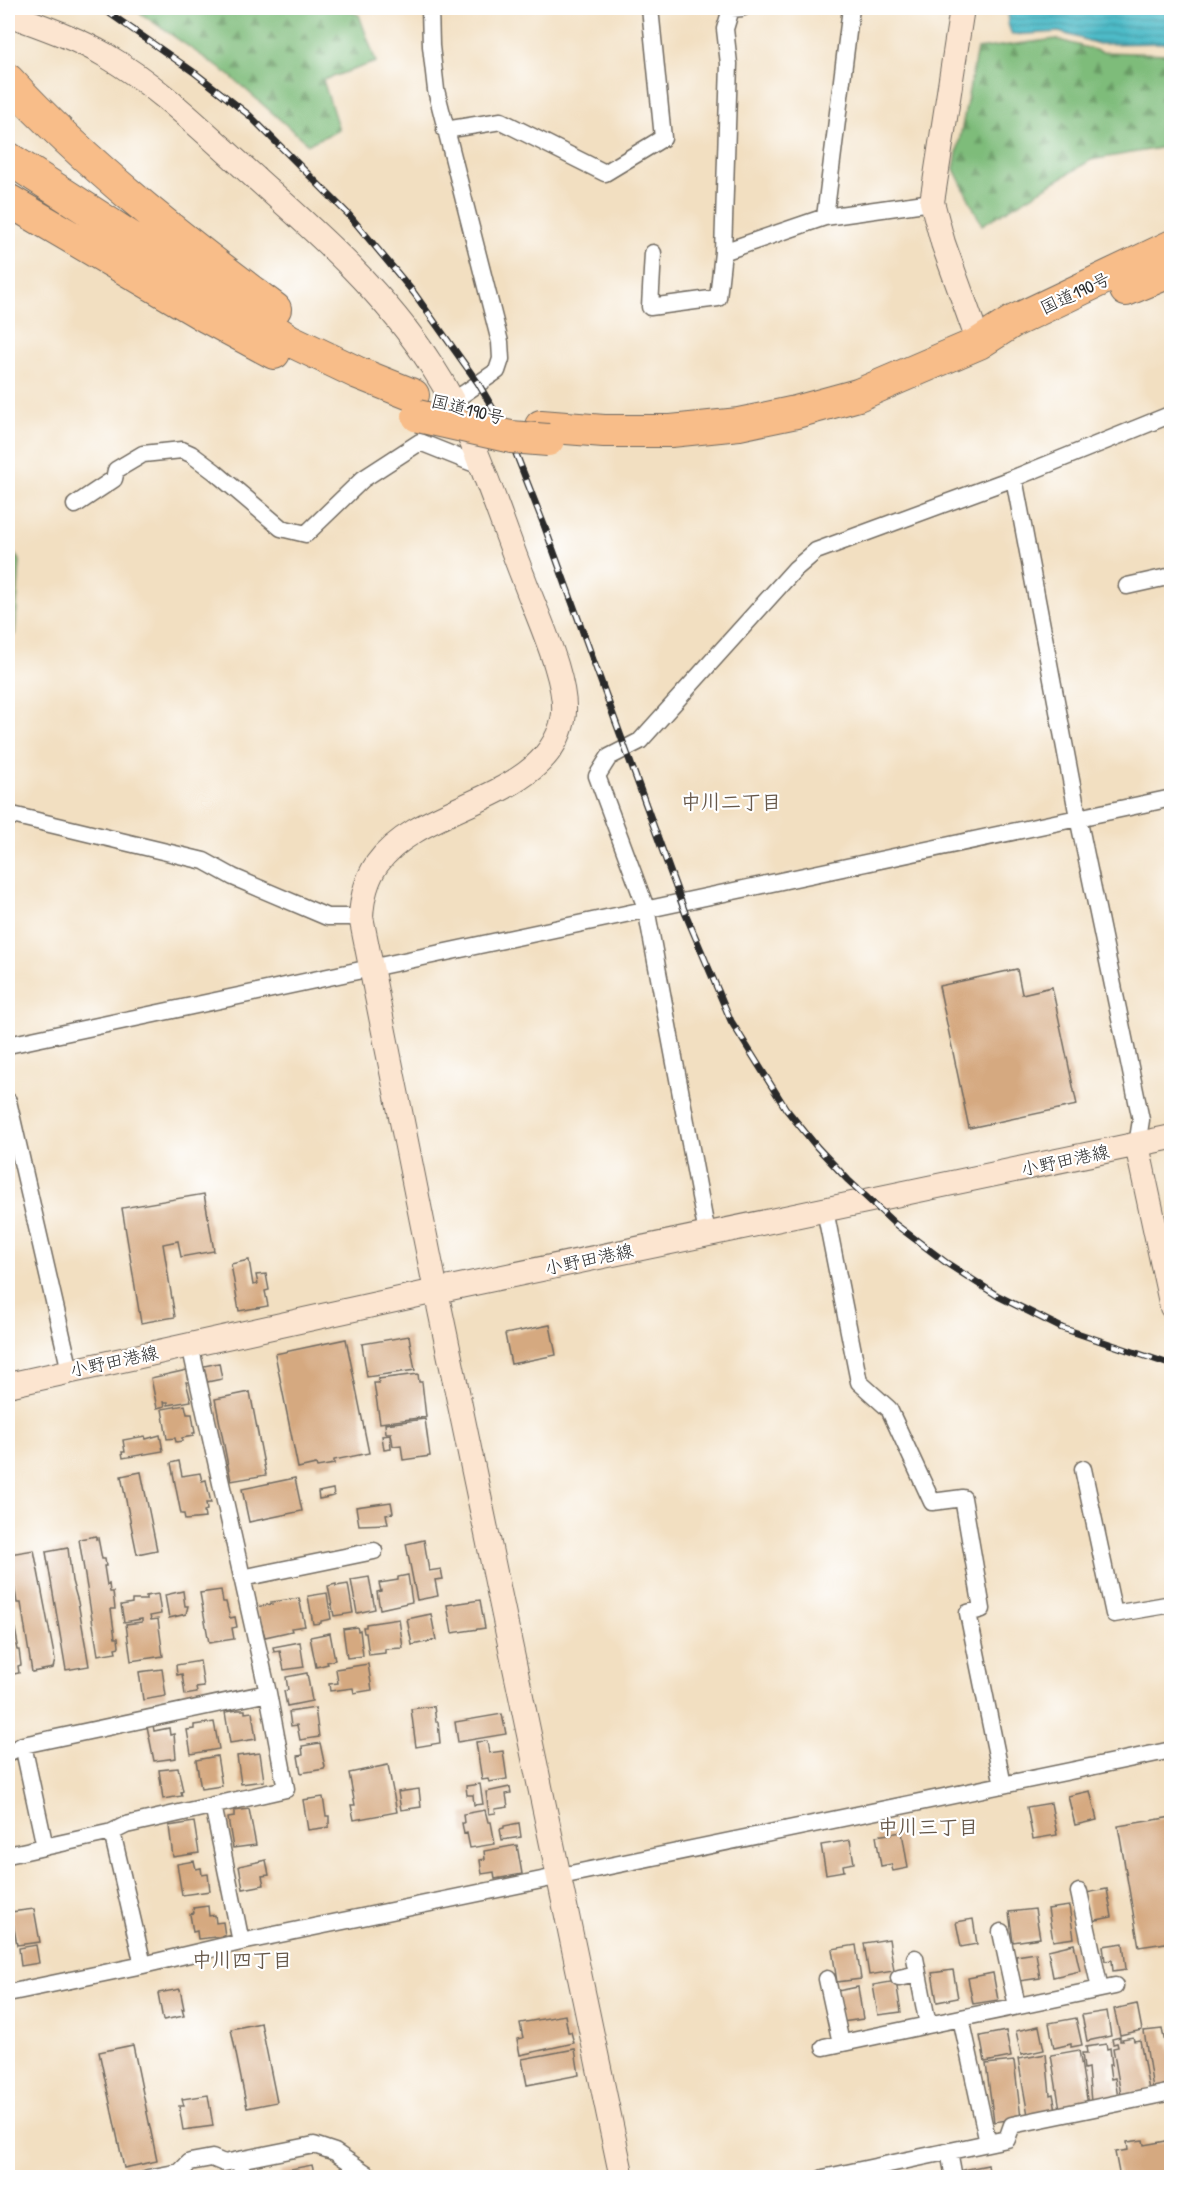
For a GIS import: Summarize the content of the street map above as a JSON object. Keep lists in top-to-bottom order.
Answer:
{
  "streets": {
    "highway": ["国道190号"],
    "street": ["小野田港線"]
  },
  "districts": ["中川二丁目", "中川三丁目", "中川四丁目"]
}
